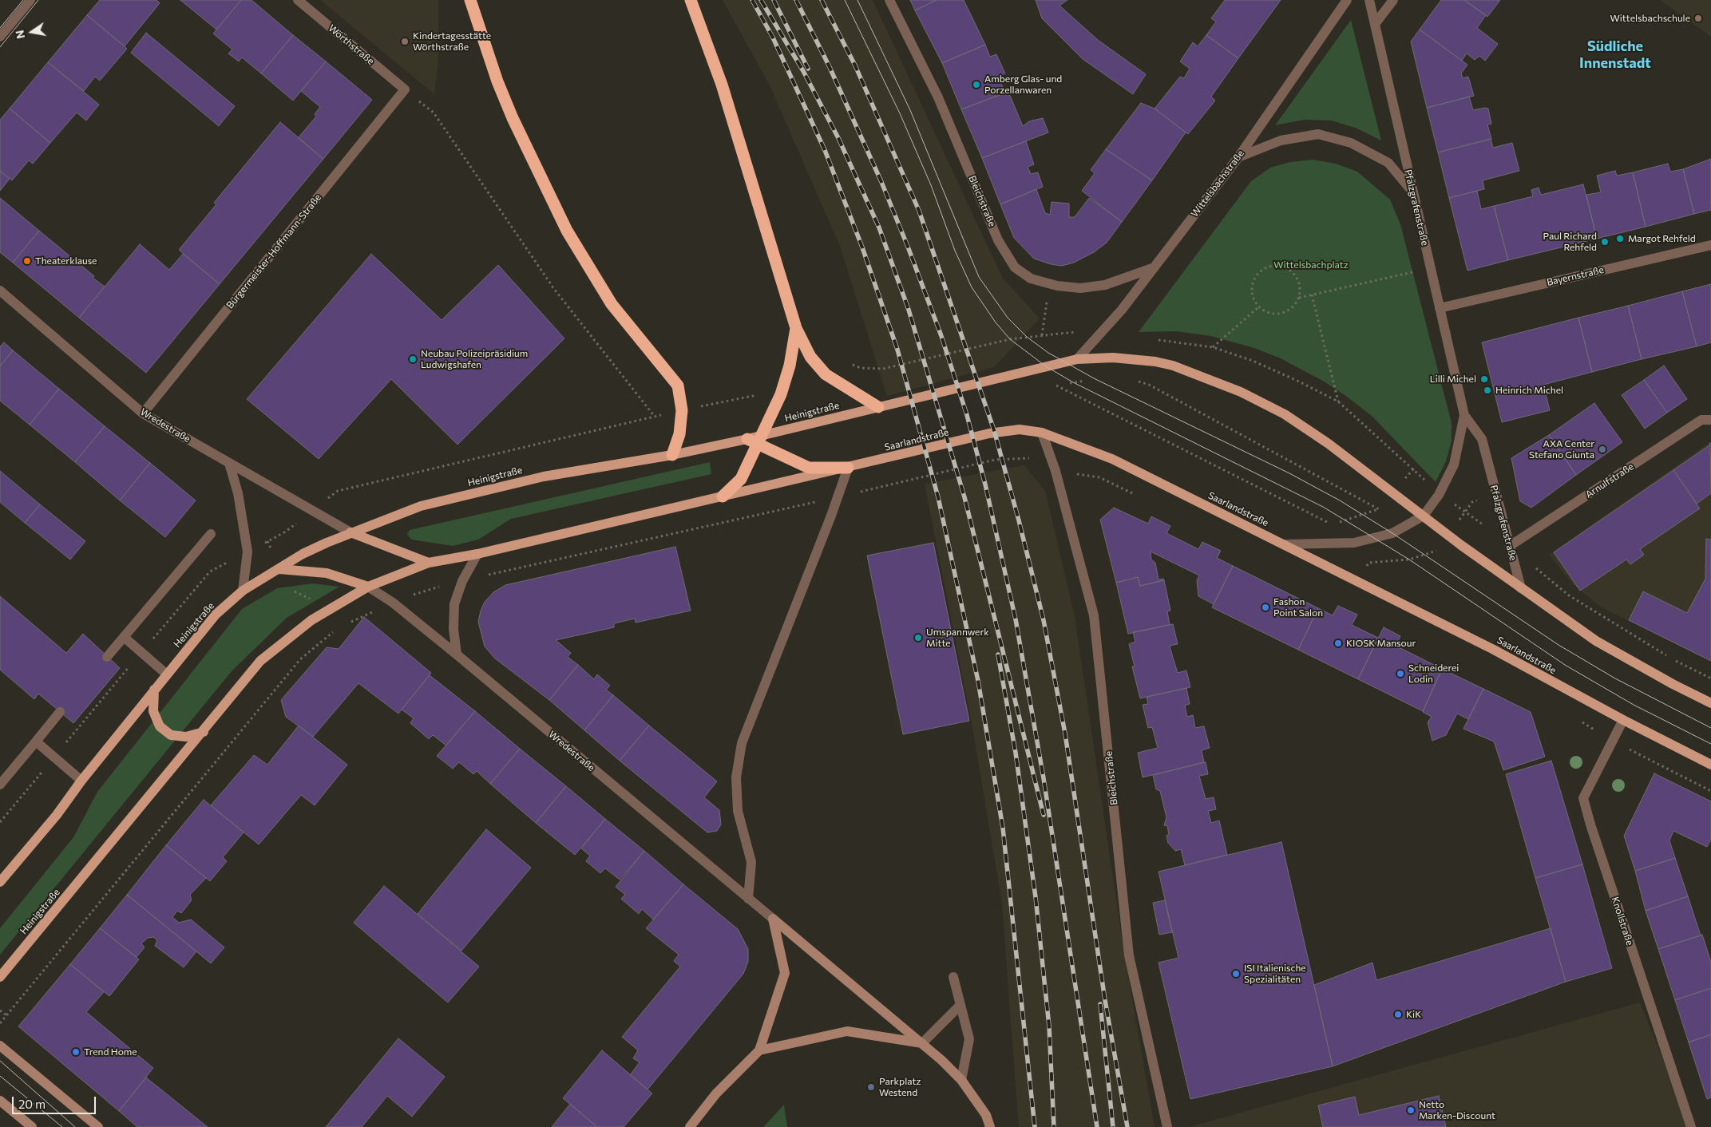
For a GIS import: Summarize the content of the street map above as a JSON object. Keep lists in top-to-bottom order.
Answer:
{
  "streets": {
    "main road": ["Heinigstraße", "Saarlandstraße"],
    "street": [
      "Wörthstraße",
      "Wittelsbachstraße",
      "Bleichstraße",
      "Pfalzgrafenstraße",
      "Bürgermeister-Hoffmann-Straße",
      "Bayernstraße",
      "Wredestraße",
      "Arnulfstraße",
      "Knollstraße"
    ]
  },
  "crossings": [
    ["Wörthstraße", "Bürgermeister-Hoffmann-Straße"],
    ["Wittelsbachstraße", "Bleichstraße"],
    ["Wittelsbachstraße", "Heinigstraße"],
    ["Bleichstraße", "Saarlandstraße"],
    ["Pfalzgrafenstraße", "Bayernstraße"],
    ["Pfalzgrafenstraße", "Saarlandstraße"],
    ["Pfalzgrafenstraße", "Arnulfstraße"],
    ["Bürgermeister-Hoffmann-Straße", "Wredestraße"],
    ["Heinigstraße", "Wredestraße"],
    ["Heinigstraße", "Saarlandstraße"],
    ["Saarlandstraße", "Knollstraße"]
  ],
  "districts": ["Südliche Innenstadt"],
  "parks": ["Wittelsbachplatz"],
  "places": [
    "Wittelsbachschule",
    "Kindertagesstätte Wörthstraße",
    "Amberg Glas- und Porzellanwaren",
    "Margot Rehfeld",
    "Paul Richard Rehfeld",
    "Theaterklause",
    "Neubau Polizeipräsidium Ludwigshafen",
    "Lilli Michel",
    "Heinrich Michel",
    "AXA Center Stefano Giunta",
    "Fashon Point Salon",
    "Umspannwerk Mitte",
    "KIOSK Mansour",
    "Schneiderei Lodin",
    "ISI Italienische Spezialitäten",
    "KiK",
    "Trend Home",
    "Parkplatz Westend",
    "Netto Marken-Discount"
  ],
  "scale_bar": "20 m",
  "north": "left"
}
